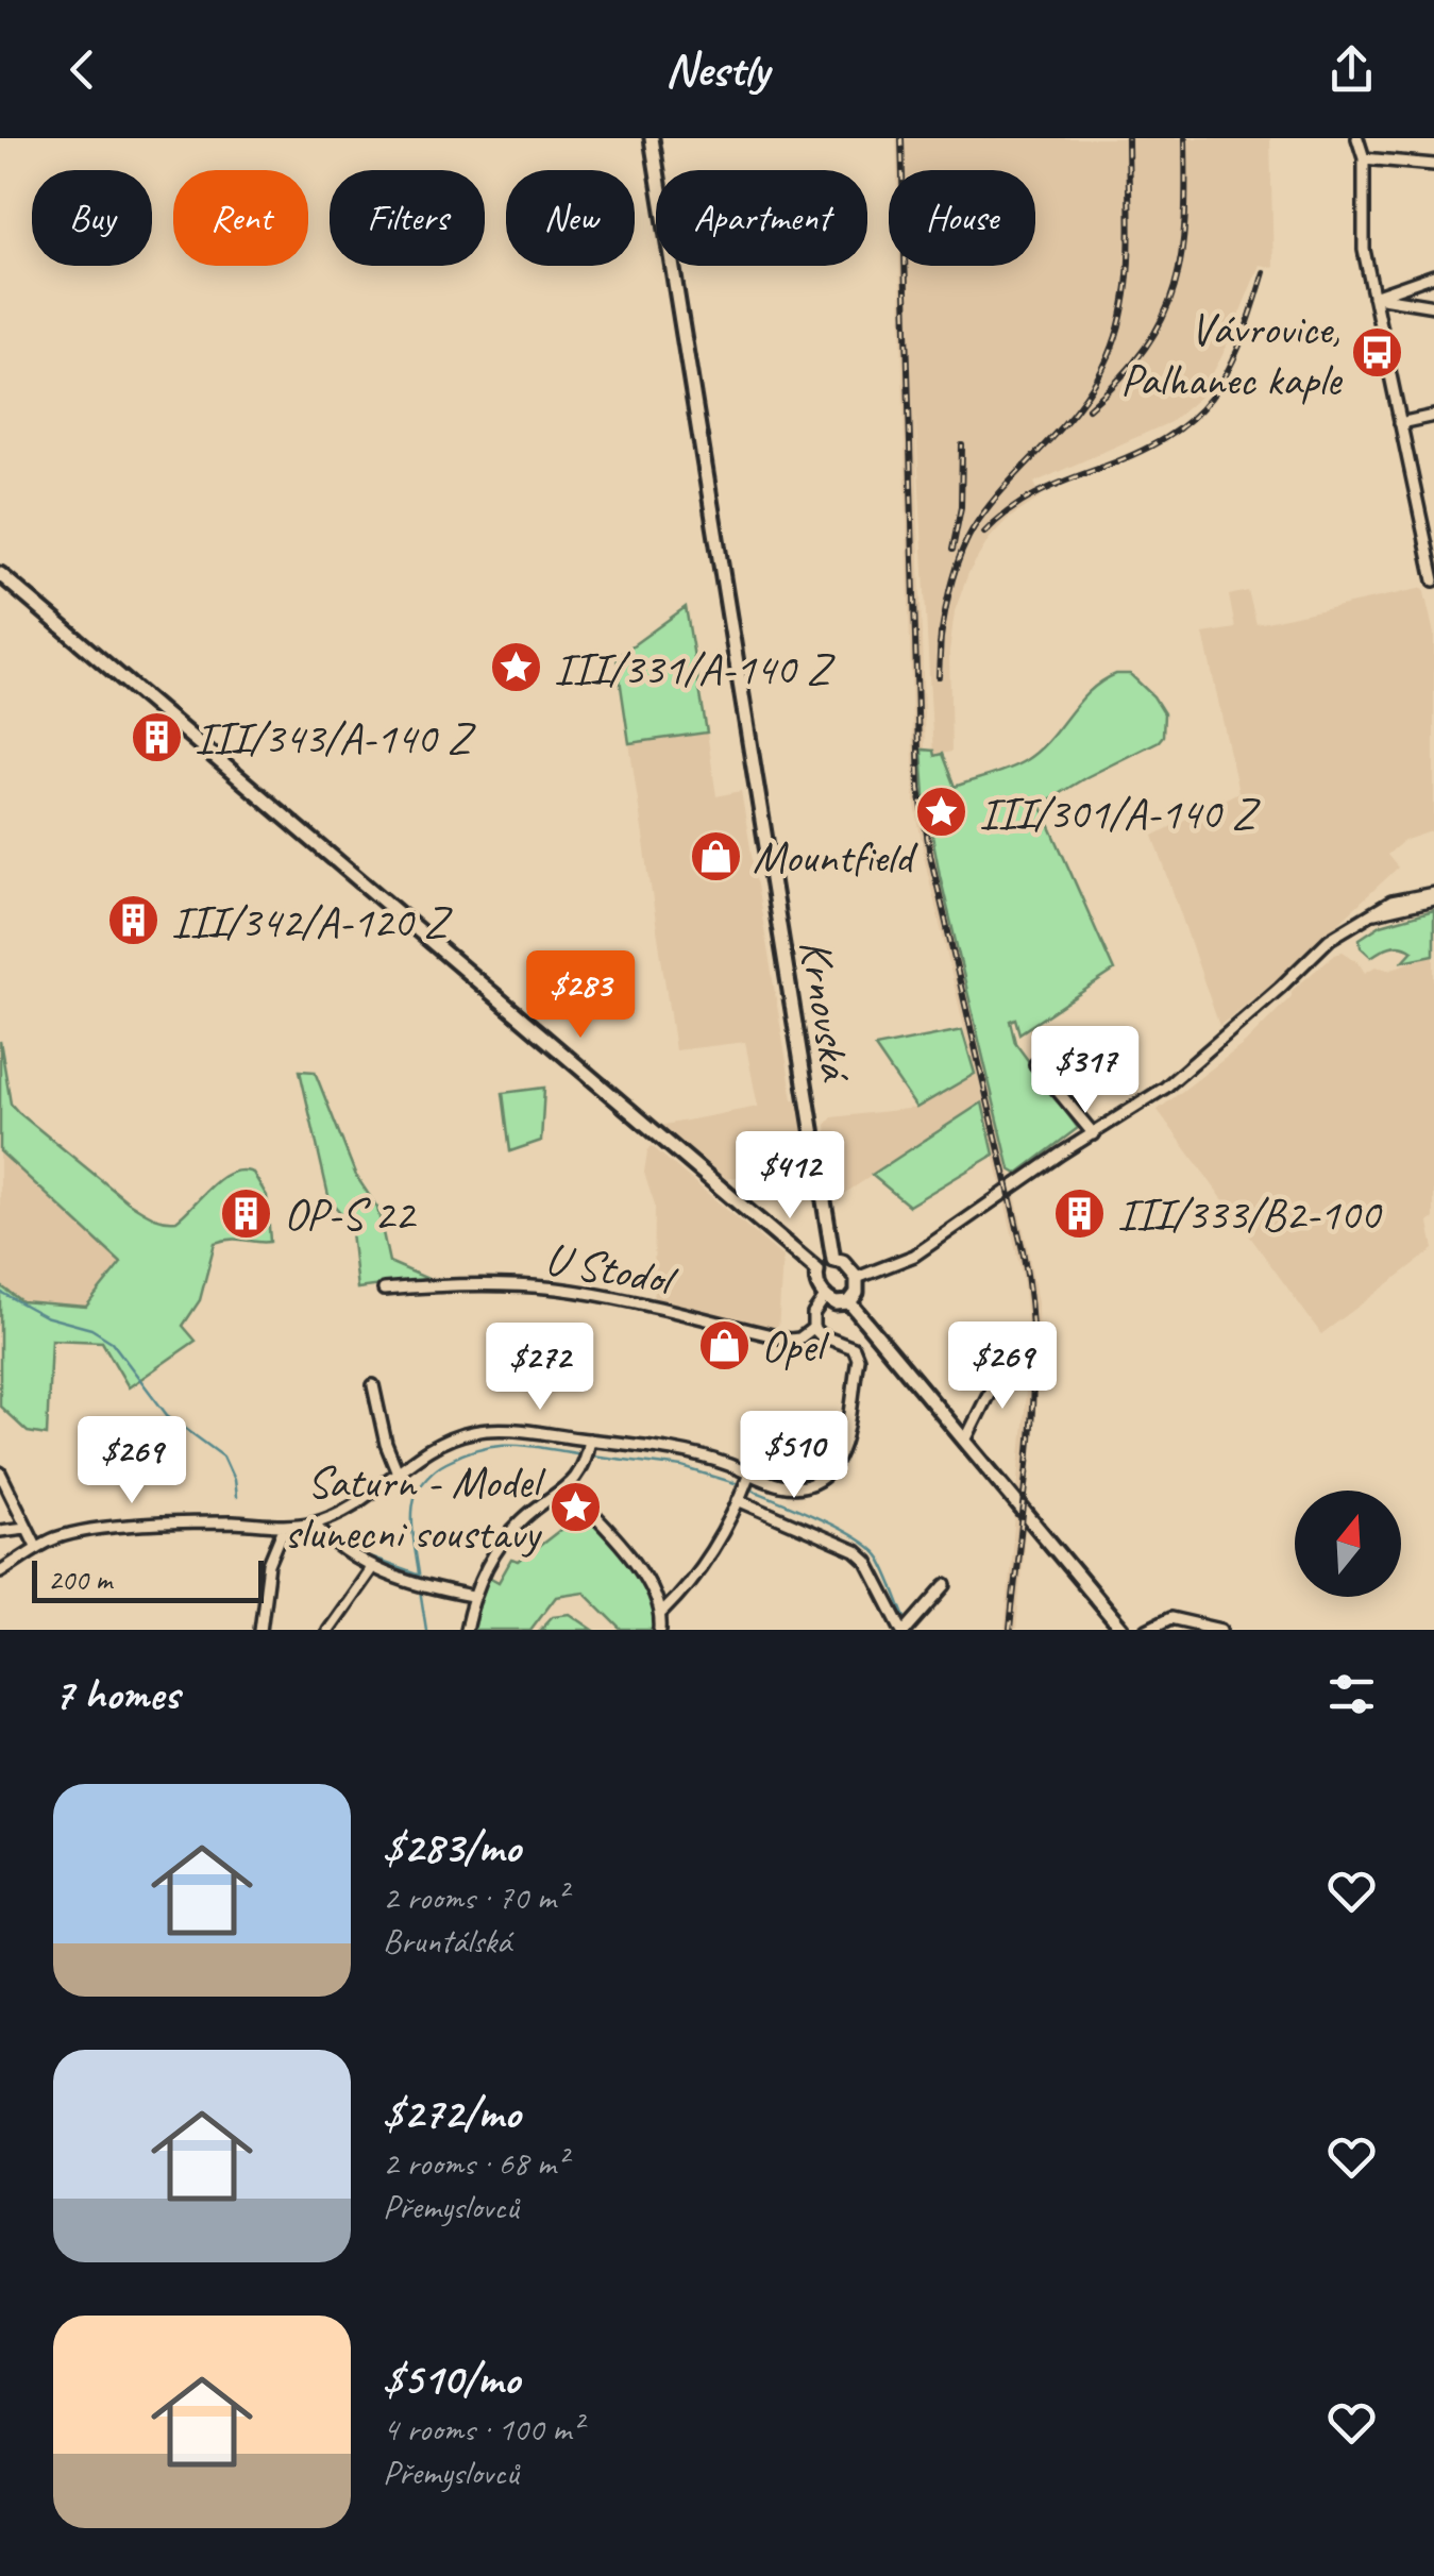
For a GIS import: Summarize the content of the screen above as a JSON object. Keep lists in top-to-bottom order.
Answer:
{
  "streets": {
    "main road": ["Krnovská"],
    "street": ["U Stodol"]
  },
  "places": {
    "bus stop": ["Vávrovice, Palhanec kaple"],
    "place": ["III/331/A-140 Z", "III/301/A-140 Z", "Saturn - Model slunecni soustavy"],
    "building": [
      "III/343/A-140 Z",
      "III/342/A-120 Z",
      "OP-S 22",
      "III/333/B2-100"
    ],
    "shop": ["Mountfield", "Opel"]
  },
  "scale_bar": "200 m",
  "north": "top",
  "page": {
    "header": "Nestly",
    "chip": [
      "Buy",
      "Rent",
      "Filters",
      "New",
      "Apartment",
      "House"
    ],
    "price": [
      "$283",
      "$317",
      "$412",
      "$269",
      "$272",
      "$510",
      "$269"
    ],
    "scale": "200 m",
    "heading": "7 homes",
    "list": [
      {
        "name": "$283/mo",
        "note": "2 rooms · 70 m² · Bruntálská"
      },
      {
        "name": "$272/mo",
        "note": "2 rooms · 68 m² · Přemyslovců"
      },
      {
        "name": "$510/mo",
        "note": "4 rooms · 100 m² · Přemyslovců"
      }
    ]
  }
}
